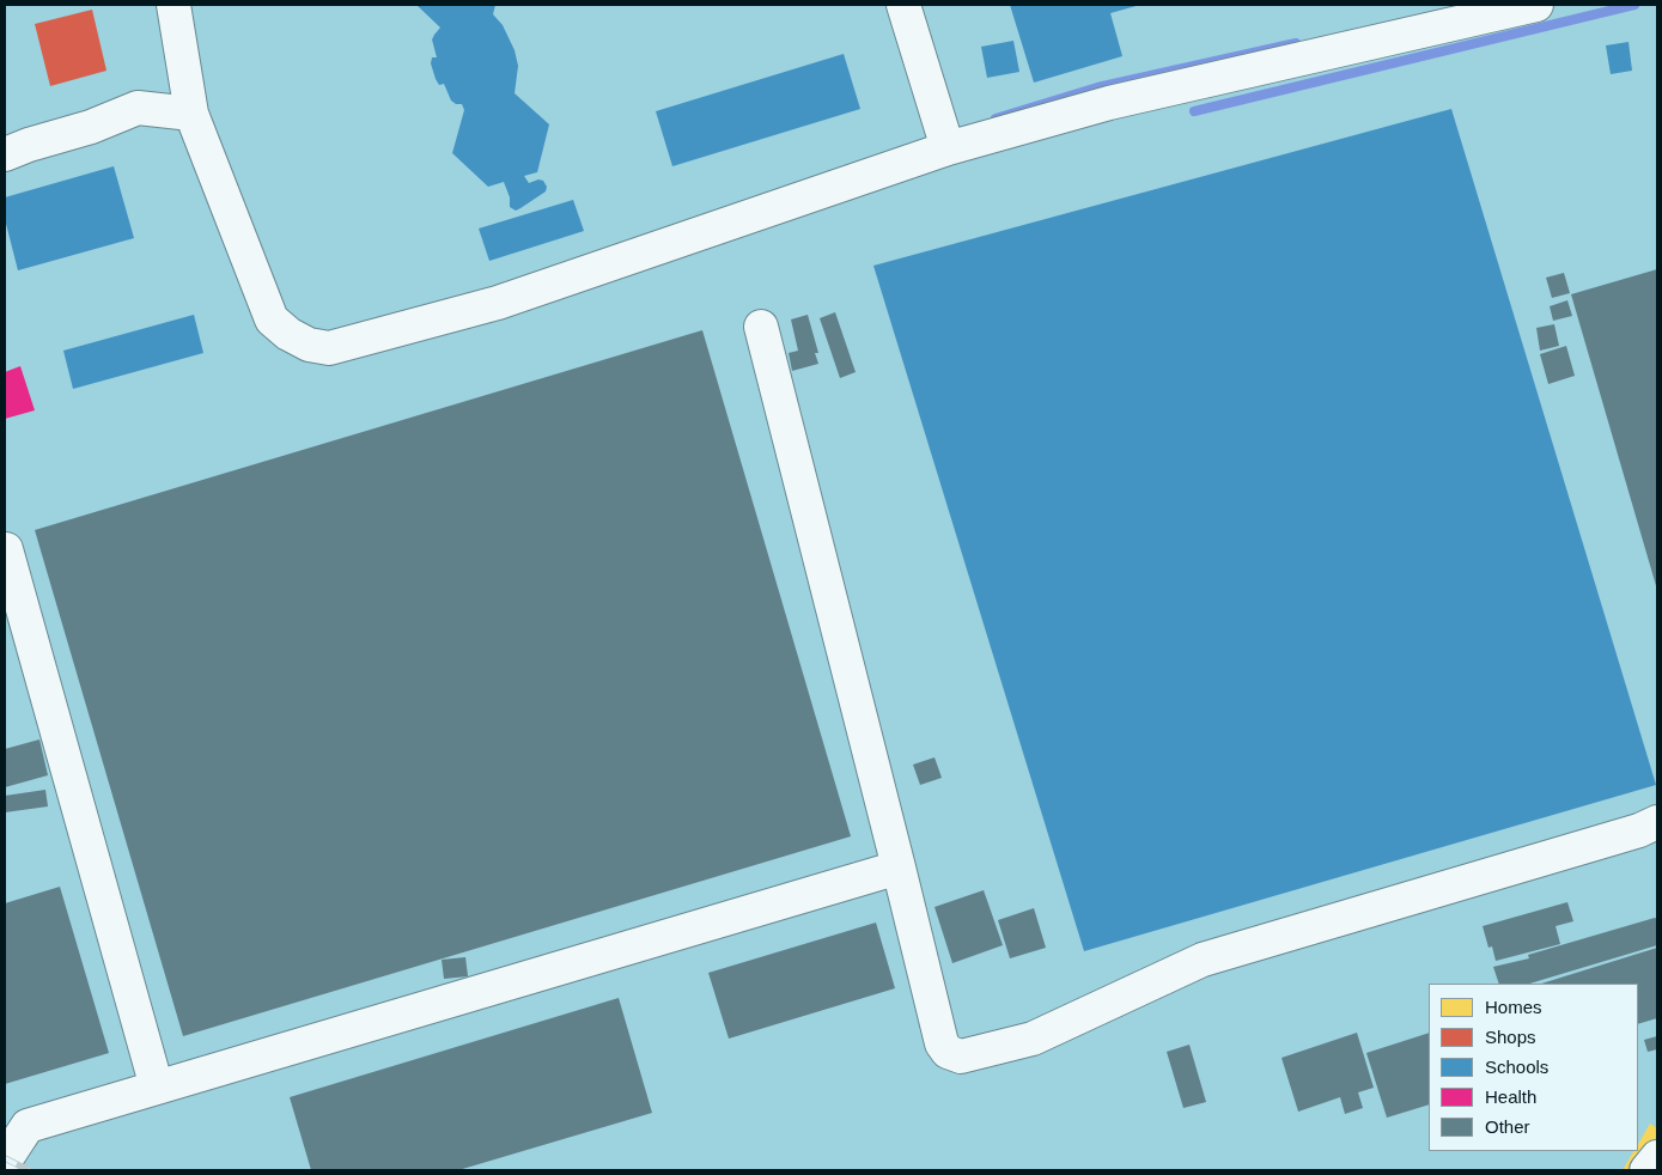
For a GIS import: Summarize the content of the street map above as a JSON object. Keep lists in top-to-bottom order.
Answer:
{
  "legend": [
    "Homes",
    "Shops",
    "Schools",
    "Health",
    "Other"
  ]
}
